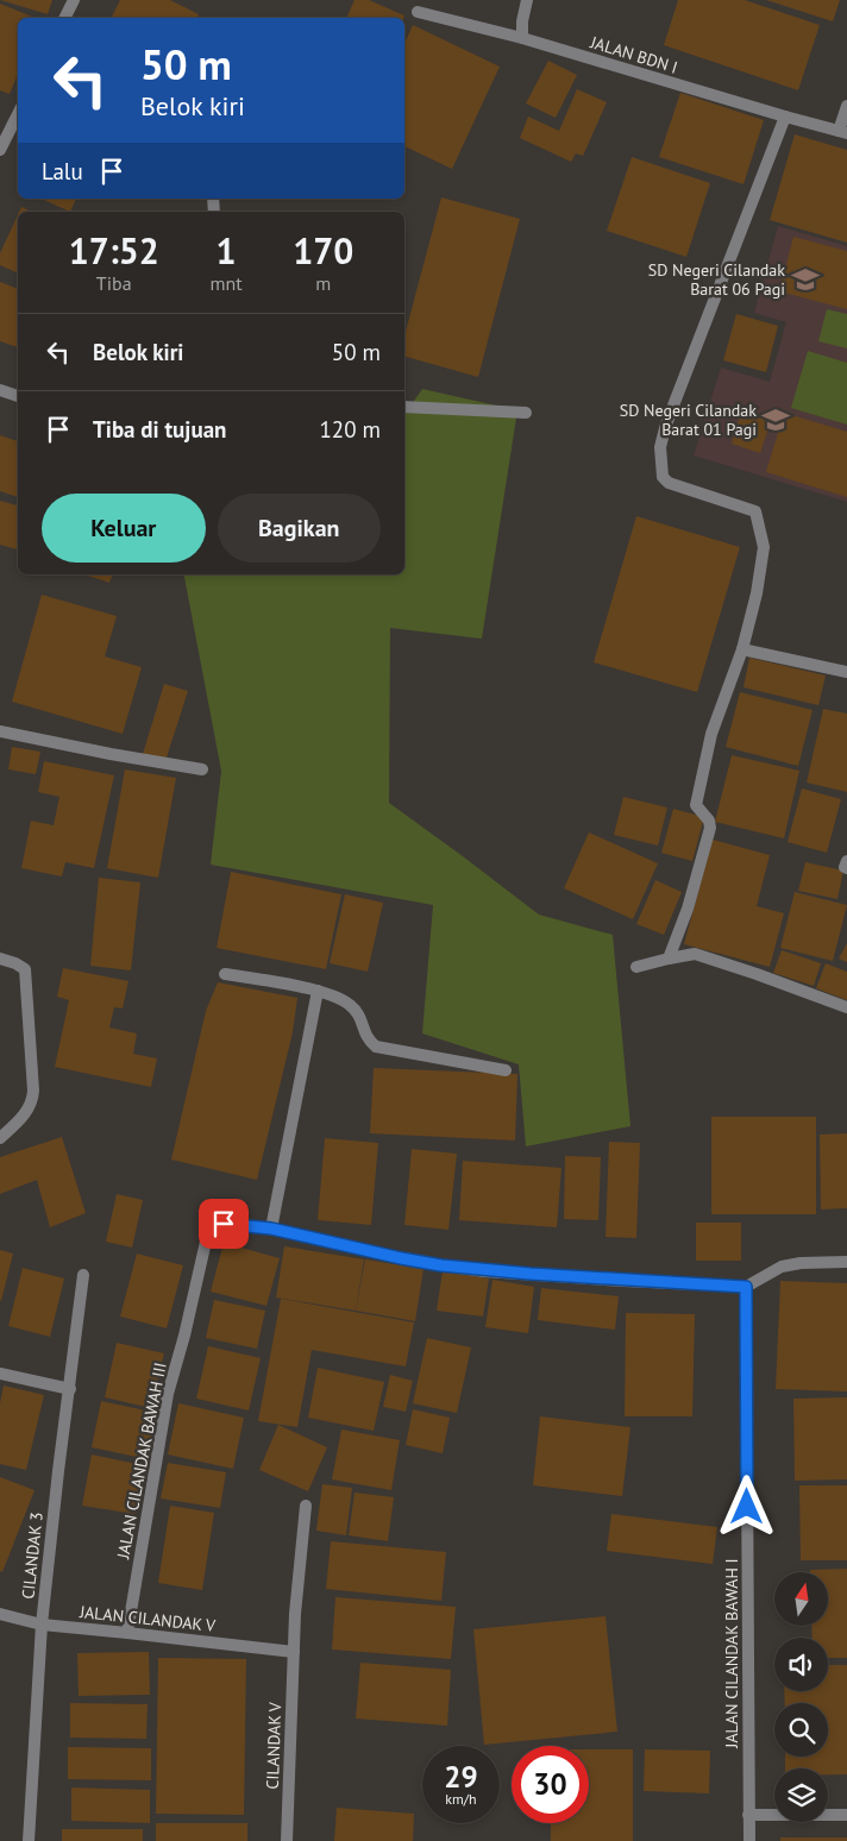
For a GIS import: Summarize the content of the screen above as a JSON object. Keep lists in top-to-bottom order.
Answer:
{
  "streets": {
    "street": [
      "JALAN BDN I",
      "JALAN CILANDAK BAWAH III",
      "CILANDAK 3",
      "JALAN CILANDAK V",
      "JALAN CILANDAK BAWAH I",
      "CILANDAK V"
    ]
  },
  "crossings": [
    ["JALAN CILANDAK BAWAH III", "JALAN CILANDAK V"],
    ["JALAN CILANDAK BAWAH III", "JALAN CILANDAK BAWAH I"],
    ["CILANDAK 3", "JALAN CILANDAK V"],
    ["JALAN CILANDAK V", "CILANDAK V"]
  ],
  "places": {
    "school or university": ["SD Negeri Cilandak Barat 06 Pagi", "SD Negeri Cilandak Barat 01 Pagi"]
  },
  "north": "top",
  "page": {
    "turn": ["50 m", "Belok kiri"],
    "then": "Lalu",
    "eta": [
      "17:52",
      "Tiba",
      "1",
      "mnt",
      "170",
      "m"
    ],
    "list": [
      {
        "name": "Belok kiri",
        "value": "50 m"
      },
      {
        "name": "Tiba di tujuan",
        "value": "120 m"
      }
    ],
    "buttons": ["Keluar", "Bagikan"],
    "speed": "29 km/h",
    "limit": "30"
  }
}
